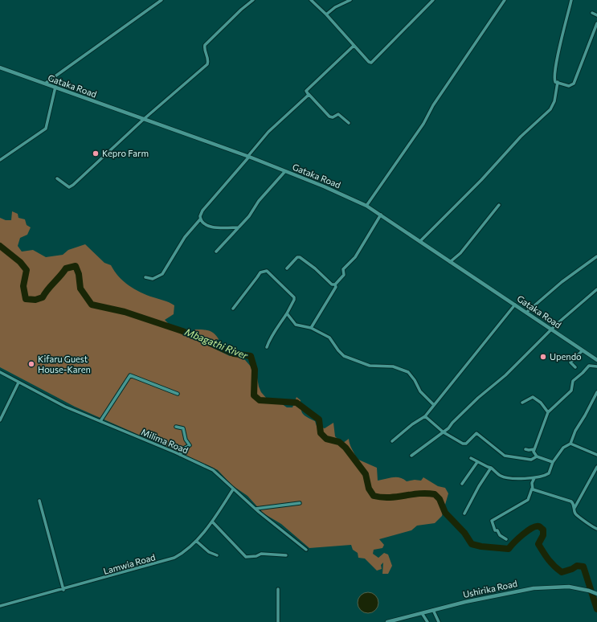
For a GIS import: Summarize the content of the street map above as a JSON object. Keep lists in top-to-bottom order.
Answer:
{
  "streets": {
    "street": [
      "Gataka Road",
      "Milima Road",
      "Lamwia Road",
      "Ushirika Road"
    ]
  },
  "crossings": [
    ["Milima Road", "Lamwia Road"]
  ],
  "water": ["Mbagathi River"],
  "places": ["Kepro Farm", "Upendo", "Kifaru Guest House-Karen"]
}
